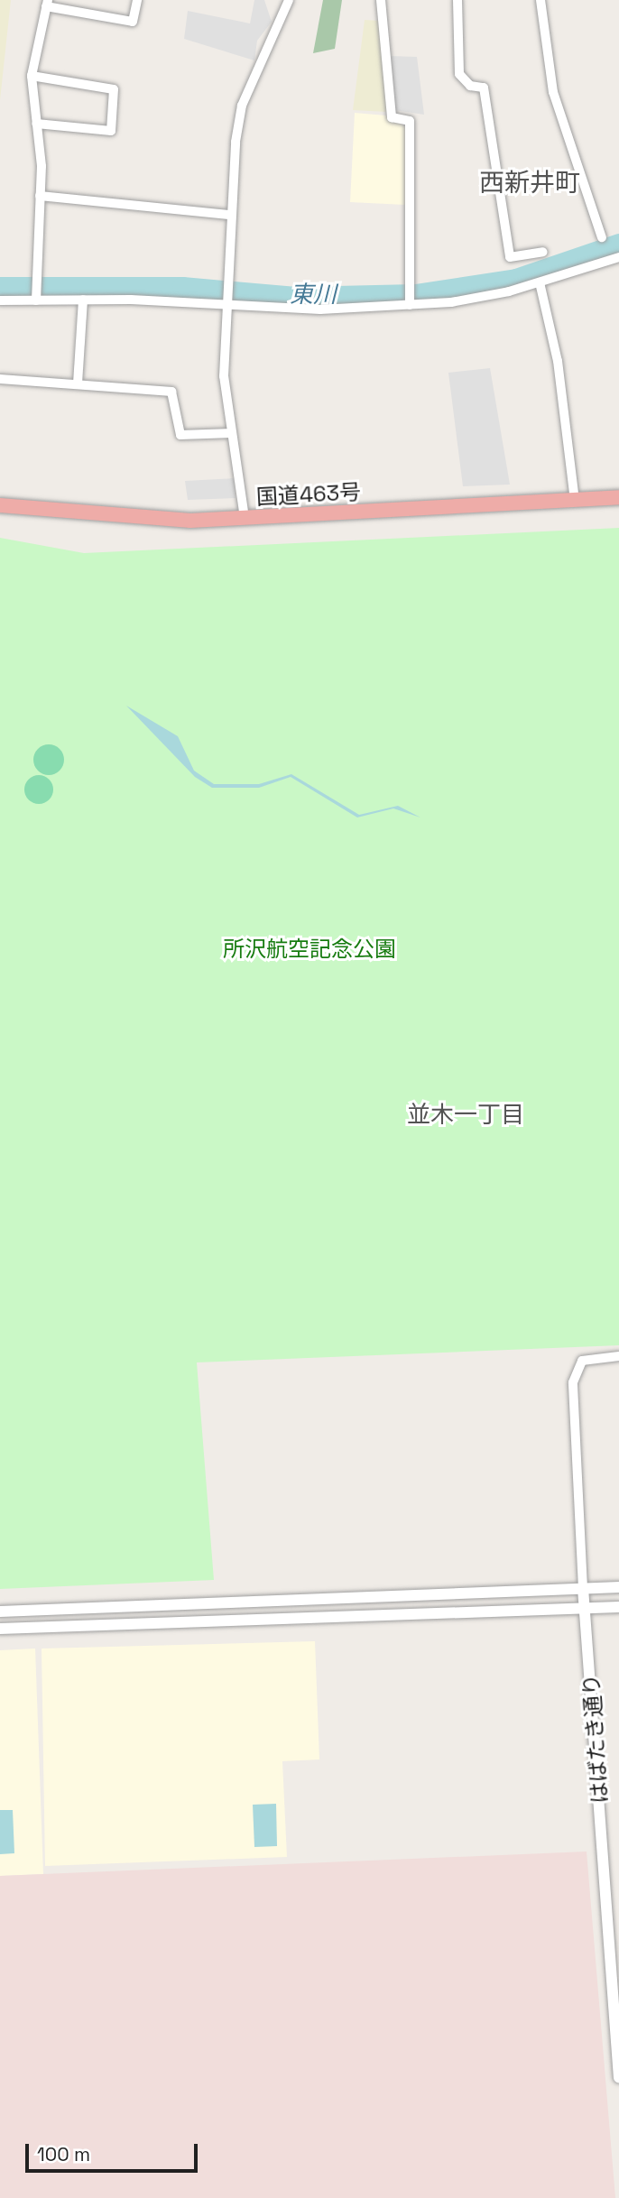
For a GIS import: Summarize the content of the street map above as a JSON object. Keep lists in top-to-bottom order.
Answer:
{
  "streets": {
    "highway": ["国道463号"],
    "street": ["はばたき通り"]
  },
  "districts": ["西新井町", "並木一丁目"],
  "water": ["東川"],
  "parks": ["所沢航空記念公園"],
  "scale_bar": "100 m"
}
